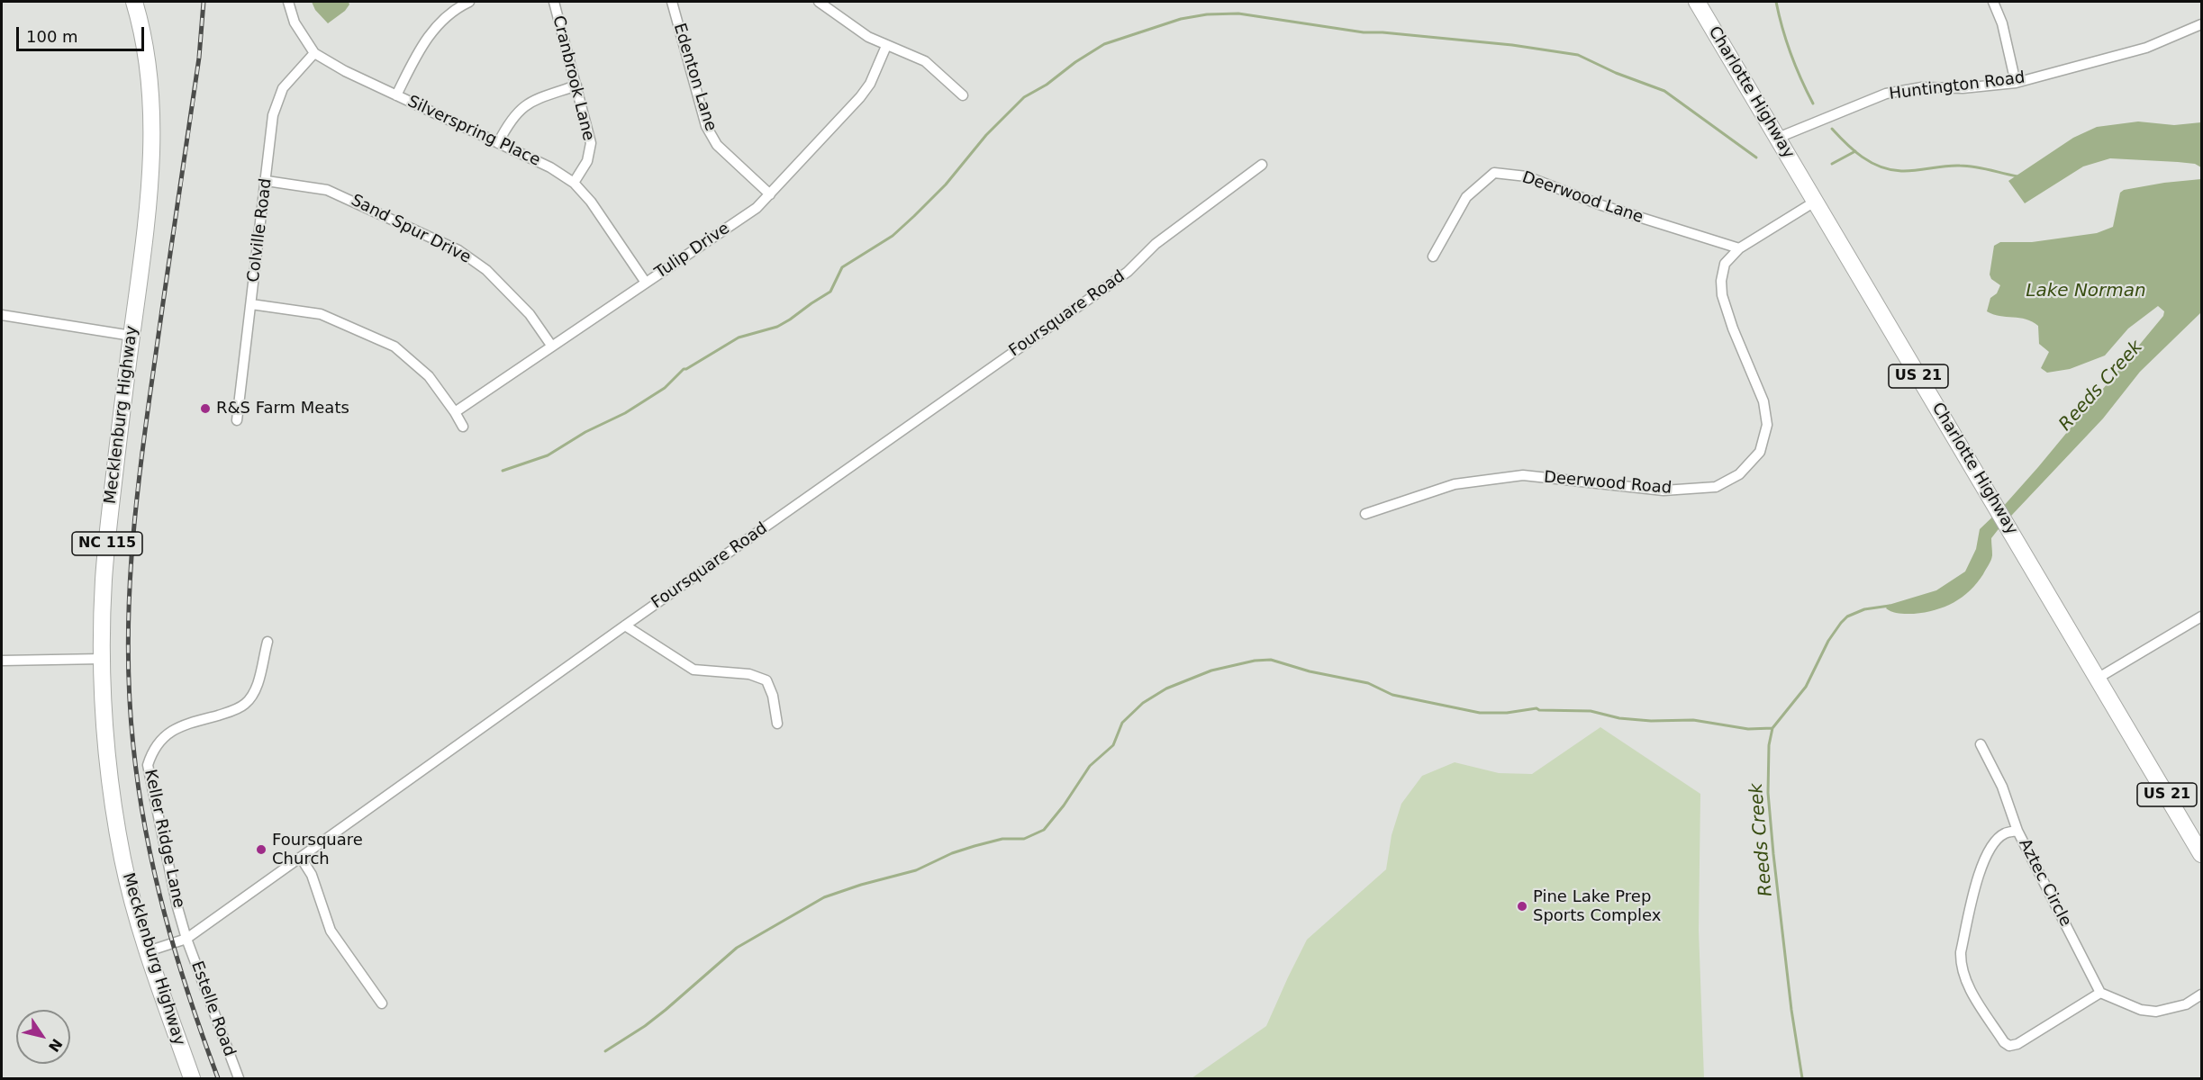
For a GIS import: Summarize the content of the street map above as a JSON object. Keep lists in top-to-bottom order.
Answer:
{
  "streets": {
    "main road": [
      "Charlotte Highway",
      "US 21",
      "Mecklenburg Highway",
      "NC 115"
    ],
    "street": [
      "Edenton Lane",
      "Cranbrook Lane",
      "Huntington Road",
      "Silverspring Place",
      "Deerwood Lane",
      "Sand Spur Drive",
      "Colville Road",
      "Tulip Drive",
      "Foursquare Road",
      "Deerwood Road",
      "Keller Ridge Lane",
      "Aztec Circle",
      "Estelle Road"
    ]
  },
  "crossings": [
    ["Edenton Lane", "Tulip Drive"],
    ["Cranbrook Lane", "Silverspring Place"],
    ["Huntington Road", "Charlotte Highway"],
    ["Charlotte Highway", "Deerwood Road"],
    ["Silverspring Place", "Colville Road"],
    ["Silverspring Place", "Tulip Drive"],
    ["Deerwood Lane", "Deerwood Road"],
    ["Sand Spur Drive", "Colville Road"],
    ["Sand Spur Drive", "Tulip Drive"],
    ["Foursquare Road", "Mecklenburg Highway"],
    ["Foursquare Road", "Keller Ridge Lane"],
    ["Foursquare Road", "Estelle Road"],
    ["Keller Ridge Lane", "Estelle Road"]
  ],
  "water": ["Lake Norman", "Reeds Creek"],
  "places": ["R&S Farm Meats", "Foursquare Church", "Pine Lake Prep Sports Complex"],
  "scale_bar": "100 m",
  "north": "bottom right"
}
